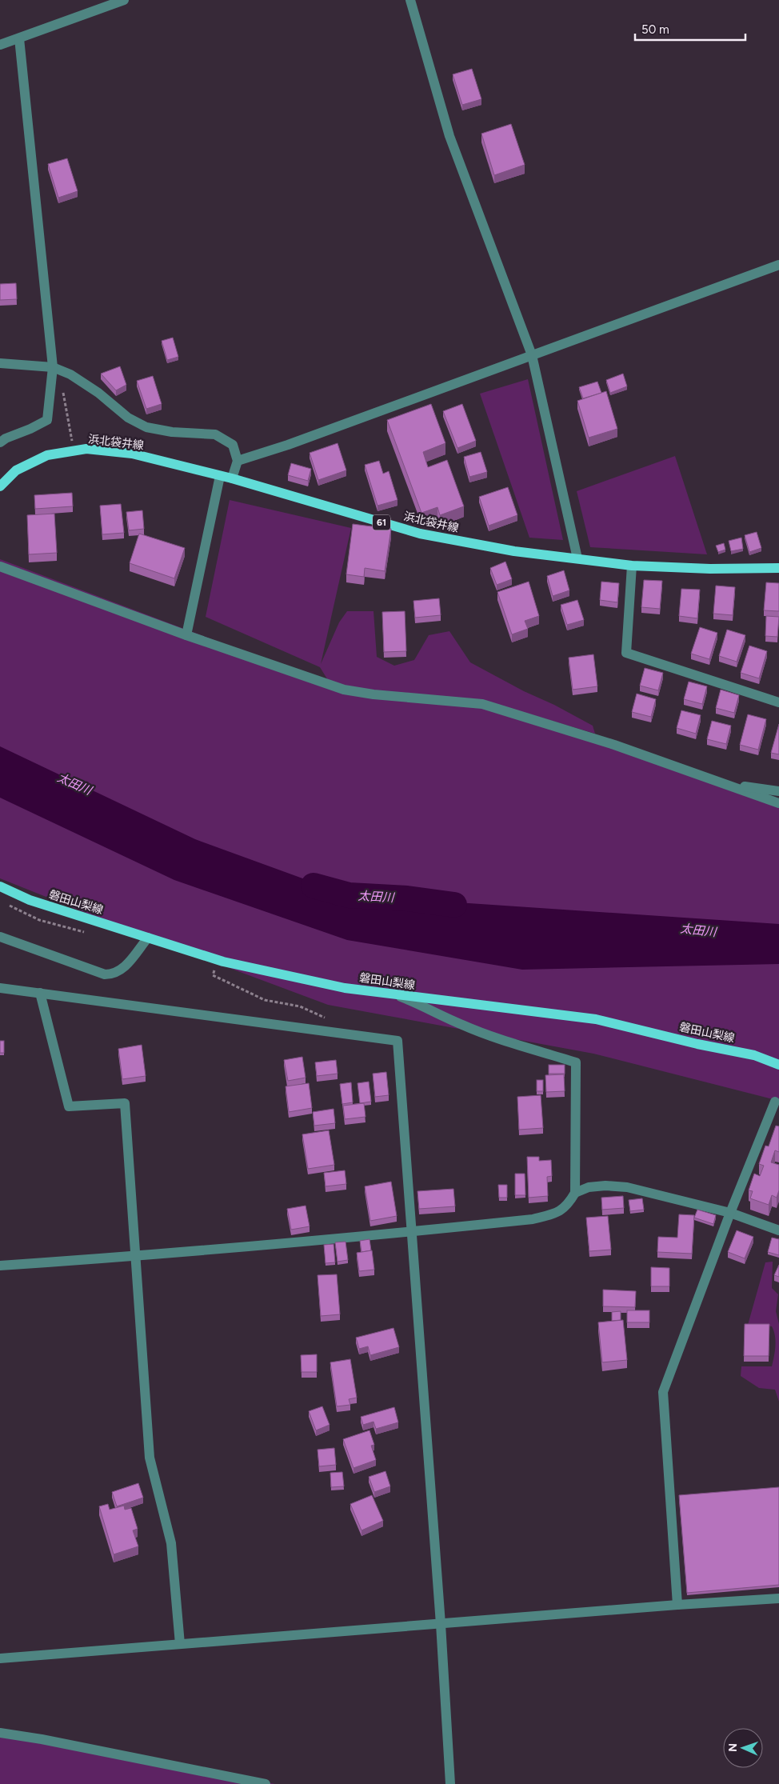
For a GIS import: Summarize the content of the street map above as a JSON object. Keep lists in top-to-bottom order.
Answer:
{
  "streets": {
    "main road": ["浜北袋井線", "61", "磐田山梨線"]
  },
  "water": ["太田川"],
  "scale_bar": "50 m",
  "north": "left"
}
